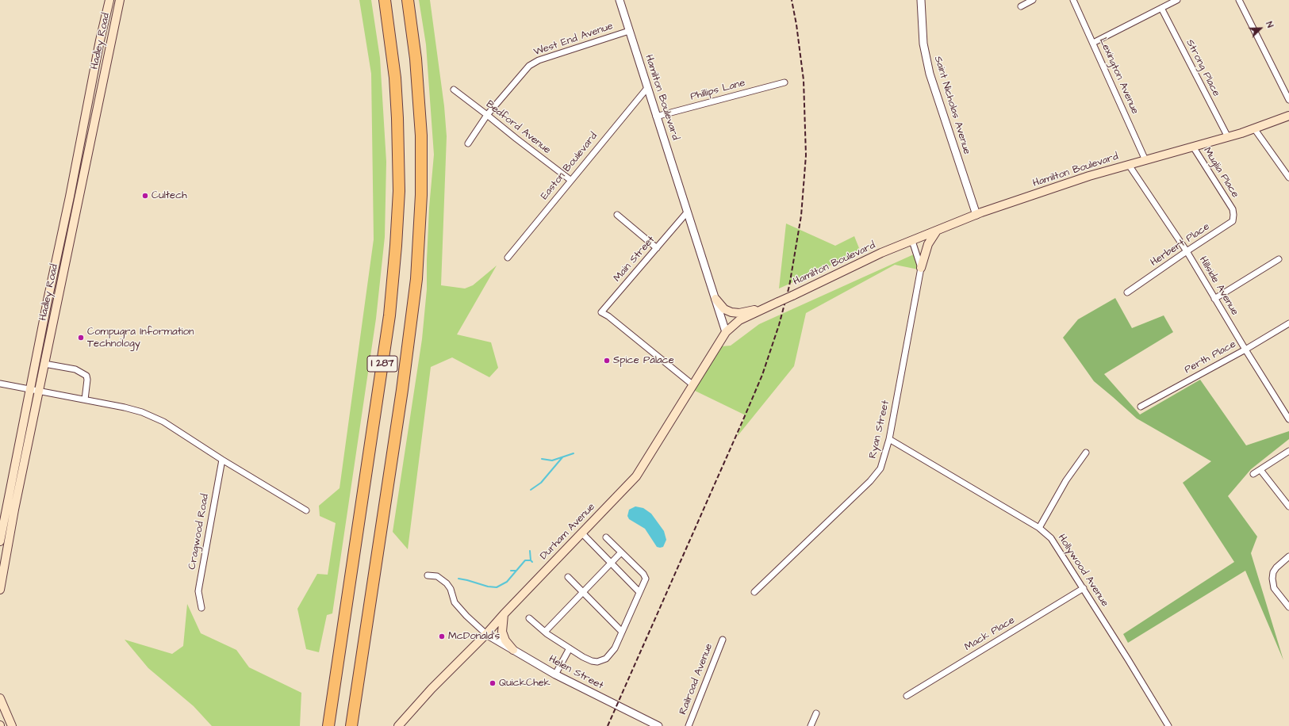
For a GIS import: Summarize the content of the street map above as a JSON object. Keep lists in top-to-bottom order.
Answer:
{
  "streets": {
    "highway": ["I 287"],
    "main road": ["Hadley Road", "Hamilton Boulevard", "Durham Avenue"],
    "street": [
      "West End Avenue",
      "Strong Place",
      "Lexington Avenue",
      "Phillips Lane",
      "Saint Nicholas Avenue",
      "Bedford Avenue",
      "Easton Boulevard",
      "Muglia Place",
      "Herbert Place",
      "Main Street",
      "Hillside Avenue",
      "Perth Place",
      "Ryan Street",
      "Cragwood Road",
      "Hollywood Avenue",
      "Mack Place",
      "Helen Street",
      "Railroad Avenue"
    ]
  },
  "crossings": [
    ["West End Avenue", "Hamilton Boulevard"],
    ["West End Avenue", "Bedford Avenue"],
    ["Strong Place", "Hamilton Boulevard"],
    ["Lexington Avenue", "Hamilton Boulevard"],
    ["Phillips Lane", "Hamilton Boulevard"],
    ["Hamilton Boulevard", "Saint Nicholas Avenue"],
    ["Hamilton Boulevard", "Easton Boulevard"],
    ["Hamilton Boulevard", "Muglia Place"],
    ["Hamilton Boulevard", "Main Street"],
    ["Hamilton Boulevard", "Hillside Avenue"],
    ["Hamilton Boulevard", "Ryan Street"],
    ["Hamilton Boulevard", "Durham Avenue"],
    ["Bedford Avenue", "Easton Boulevard"],
    ["Muglia Place", "Herbert Place"],
    ["Herbert Place", "Hillside Avenue"],
    ["Main Street", "Durham Avenue"],
    ["Hillside Avenue", "Perth Place"],
    ["Ryan Street", "Hollywood Avenue"],
    ["Durham Avenue", "Helen Street"],
    ["Hollywood Avenue", "Mack Place"]
  ],
  "places": [
    "Cultech",
    "Compugra Information Technology",
    "Spice Palace",
    "McDonald's",
    "QuickChek"
  ],
  "north": "top right"
}
